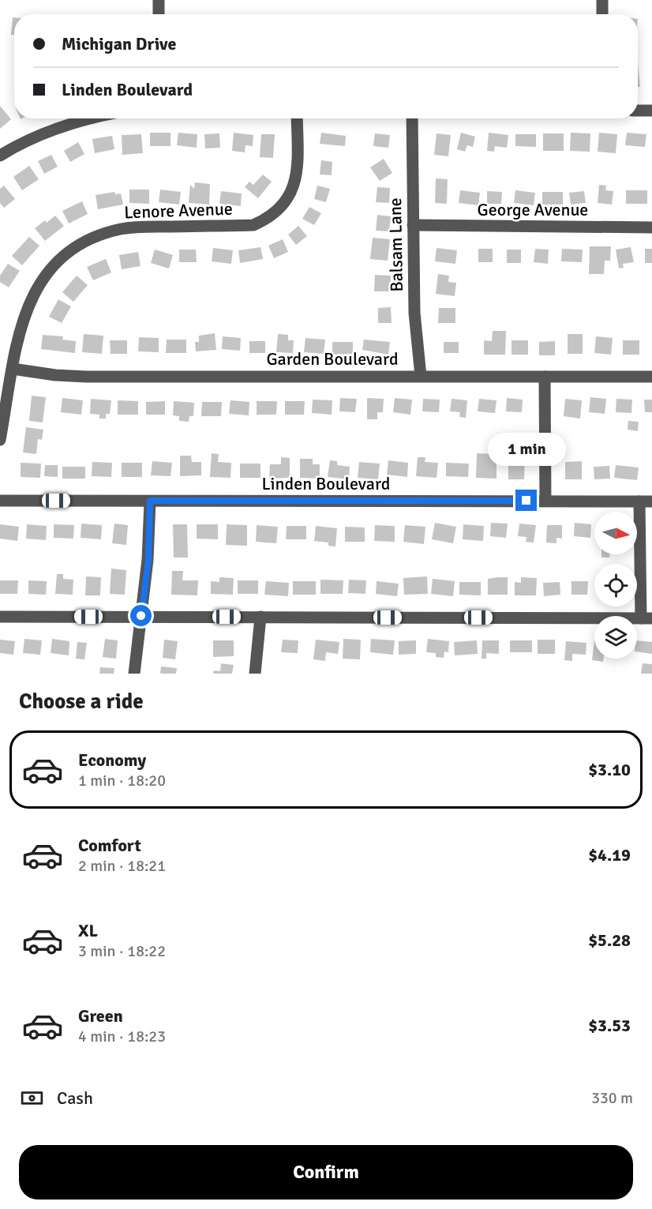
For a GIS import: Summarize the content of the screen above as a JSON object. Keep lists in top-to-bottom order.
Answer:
{
  "streets": {
    "street": [
      "George Avenue",
      "Lenore Avenue",
      "Balsam Lane",
      "Garden Boulevard",
      "Linden Boulevard"
    ]
  },
  "crossings": [
    ["George Avenue", "Balsam Lane"],
    ["Lenore Avenue", "Garden Boulevard"],
    ["Balsam Lane", "Garden Boulevard"]
  ],
  "north": "right",
  "page": {
    "banner": ["Michigan Drive", "Linden Boulevard"],
    "bubble": "1 min",
    "heading": "Choose a ride",
    "list": [
      {
        "name": "Economy",
        "note": "1 min · 18:20",
        "value": "$3.10"
      },
      {
        "name": "Comfort",
        "note": "2 min · 18:21",
        "value": "$4.19"
      },
      {
        "name": "XL",
        "note": "3 min · 18:22",
        "value": "$5.28"
      },
      {
        "name": "Green",
        "note": "4 min · 18:23",
        "value": "$3.53"
      }
    ],
    "pay": ["Cash", "330 m"],
    "buttons": "Confirm"
  }
}
